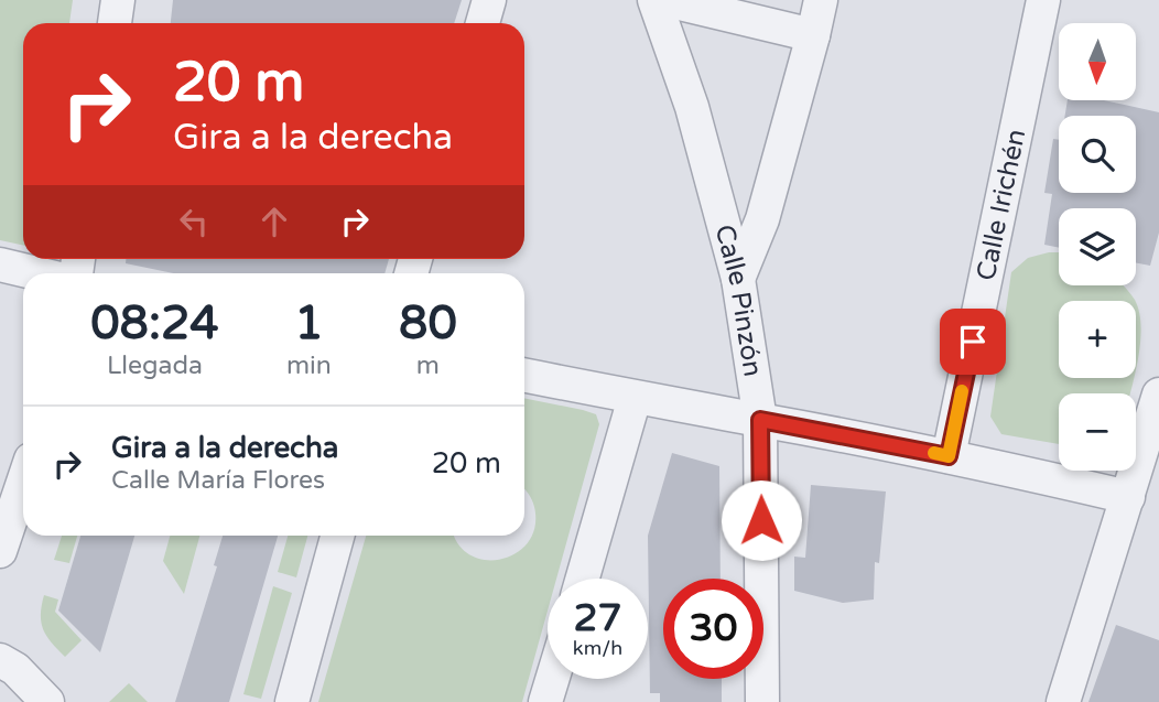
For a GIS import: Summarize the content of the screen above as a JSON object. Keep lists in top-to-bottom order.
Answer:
{
  "streets": {
    "street": ["Calle Irichén", "Calle Pinzón"]
  },
  "north": "bottom",
  "page": {
    "map_buttons": ["+", "−"],
    "turn": ["20 m", "Gira a la derecha"],
    "eta": [
      "08:24",
      "Llegada",
      "1",
      "min",
      "80",
      "m"
    ],
    "list": [
      {
        "name": "Gira a la derecha",
        "note": "Calle María Flores",
        "value": "20 m"
      }
    ],
    "speed": "27 km/h",
    "limit": "30"
  }
}
